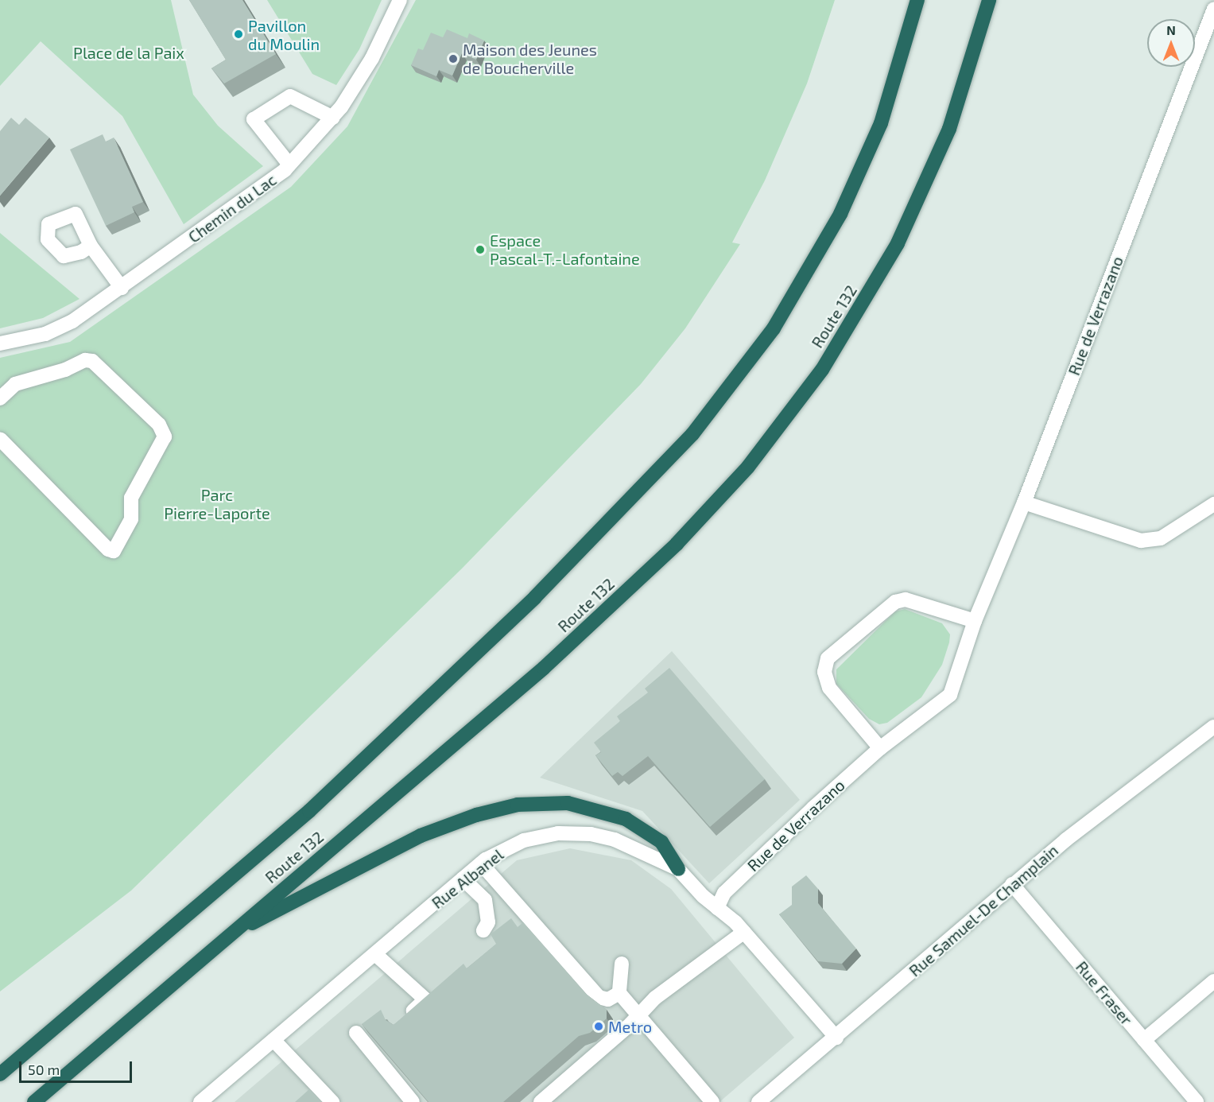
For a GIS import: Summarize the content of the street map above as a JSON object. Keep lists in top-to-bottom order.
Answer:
{
  "streets": {
    "highway": ["Route 132"],
    "street": [
      "Chemin du Lac",
      "Rue de Verrazano",
      "Rue Albanel",
      "Rue Samuel-De Champlain",
      "Rue Fraser"
    ]
  },
  "crossings": [
    ["Rue de Verrazano", "Rue Albanel"],
    ["Rue Albanel", "Rue Samuel-De Champlain"],
    ["Rue Samuel-De Champlain", "Rue Fraser"]
  ],
  "parks": ["Place de la Paix", "Parc Pierre-Laporte"],
  "places": [
    "Pavillon du Moulin",
    "Maison des Jeunes de Boucherville",
    "Espace Pascal-T.-Lafontaine",
    "Metro"
  ],
  "scale_bar": "50 m",
  "north": "top"
}
